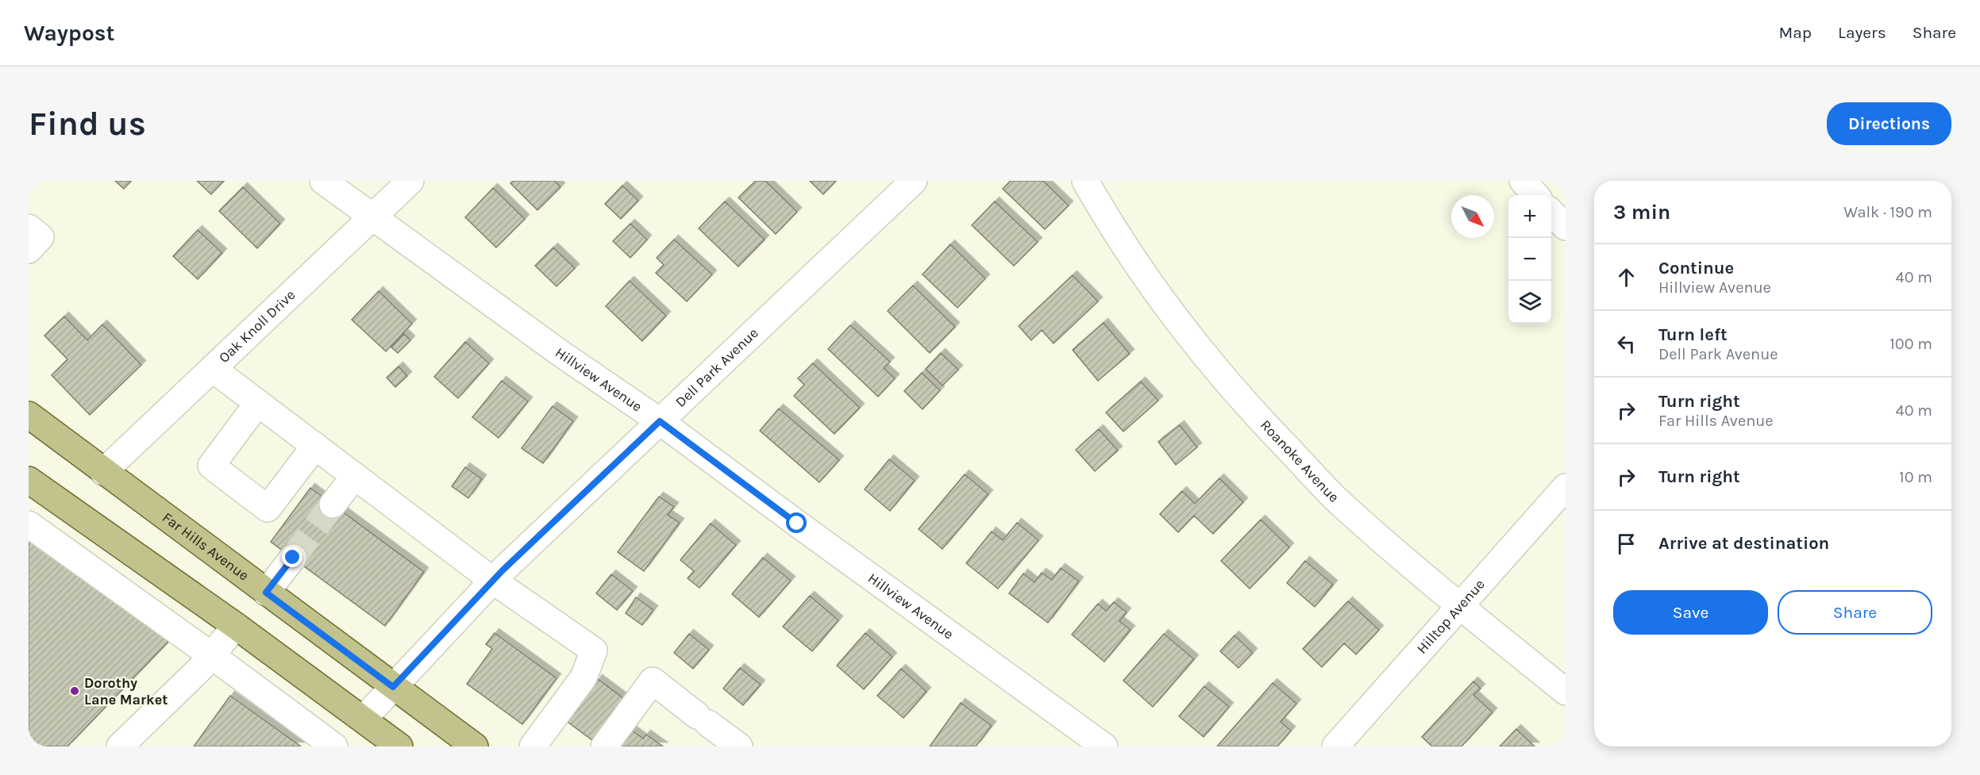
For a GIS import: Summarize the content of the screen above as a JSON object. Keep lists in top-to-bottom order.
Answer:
{
  "streets": {
    "main road": ["Far Hills Avenue"],
    "street": [
      "Oak Knoll Drive",
      "Dell Park Avenue",
      "Hillview Avenue",
      "Roanoke Avenue",
      "Hilltop Avenue"
    ]
  },
  "crossings": [
    ["Oak Knoll Drive", "Hillview Avenue"],
    ["Oak Knoll Drive", "Far Hills Avenue"],
    ["Dell Park Avenue", "Hillview Avenue"],
    ["Dell Park Avenue", "Far Hills Avenue"],
    ["Roanoke Avenue", "Hilltop Avenue"]
  ],
  "places": ["Dorothy Lane Market"],
  "north": "bottom right",
  "page": {
    "header": "Waypost",
    "nav": ["Map", "Layers", "Share"],
    "buttons": [
      "Directions",
      ["Save", "Share"]
    ],
    "title": "Find us",
    "heading": ["3 min", "Walk · 190 m"],
    "map_buttons": ["+", "−"],
    "list": [
      ["Continue", "Hillview Avenue", "40 m"],
      ["Turn left", "Dell Park Avenue", "100 m"],
      ["Turn right", "Far Hills Avenue", "40 m"],
      ["Turn right", "10 m"],
      "Arrive at destination"
    ]
  }
}
